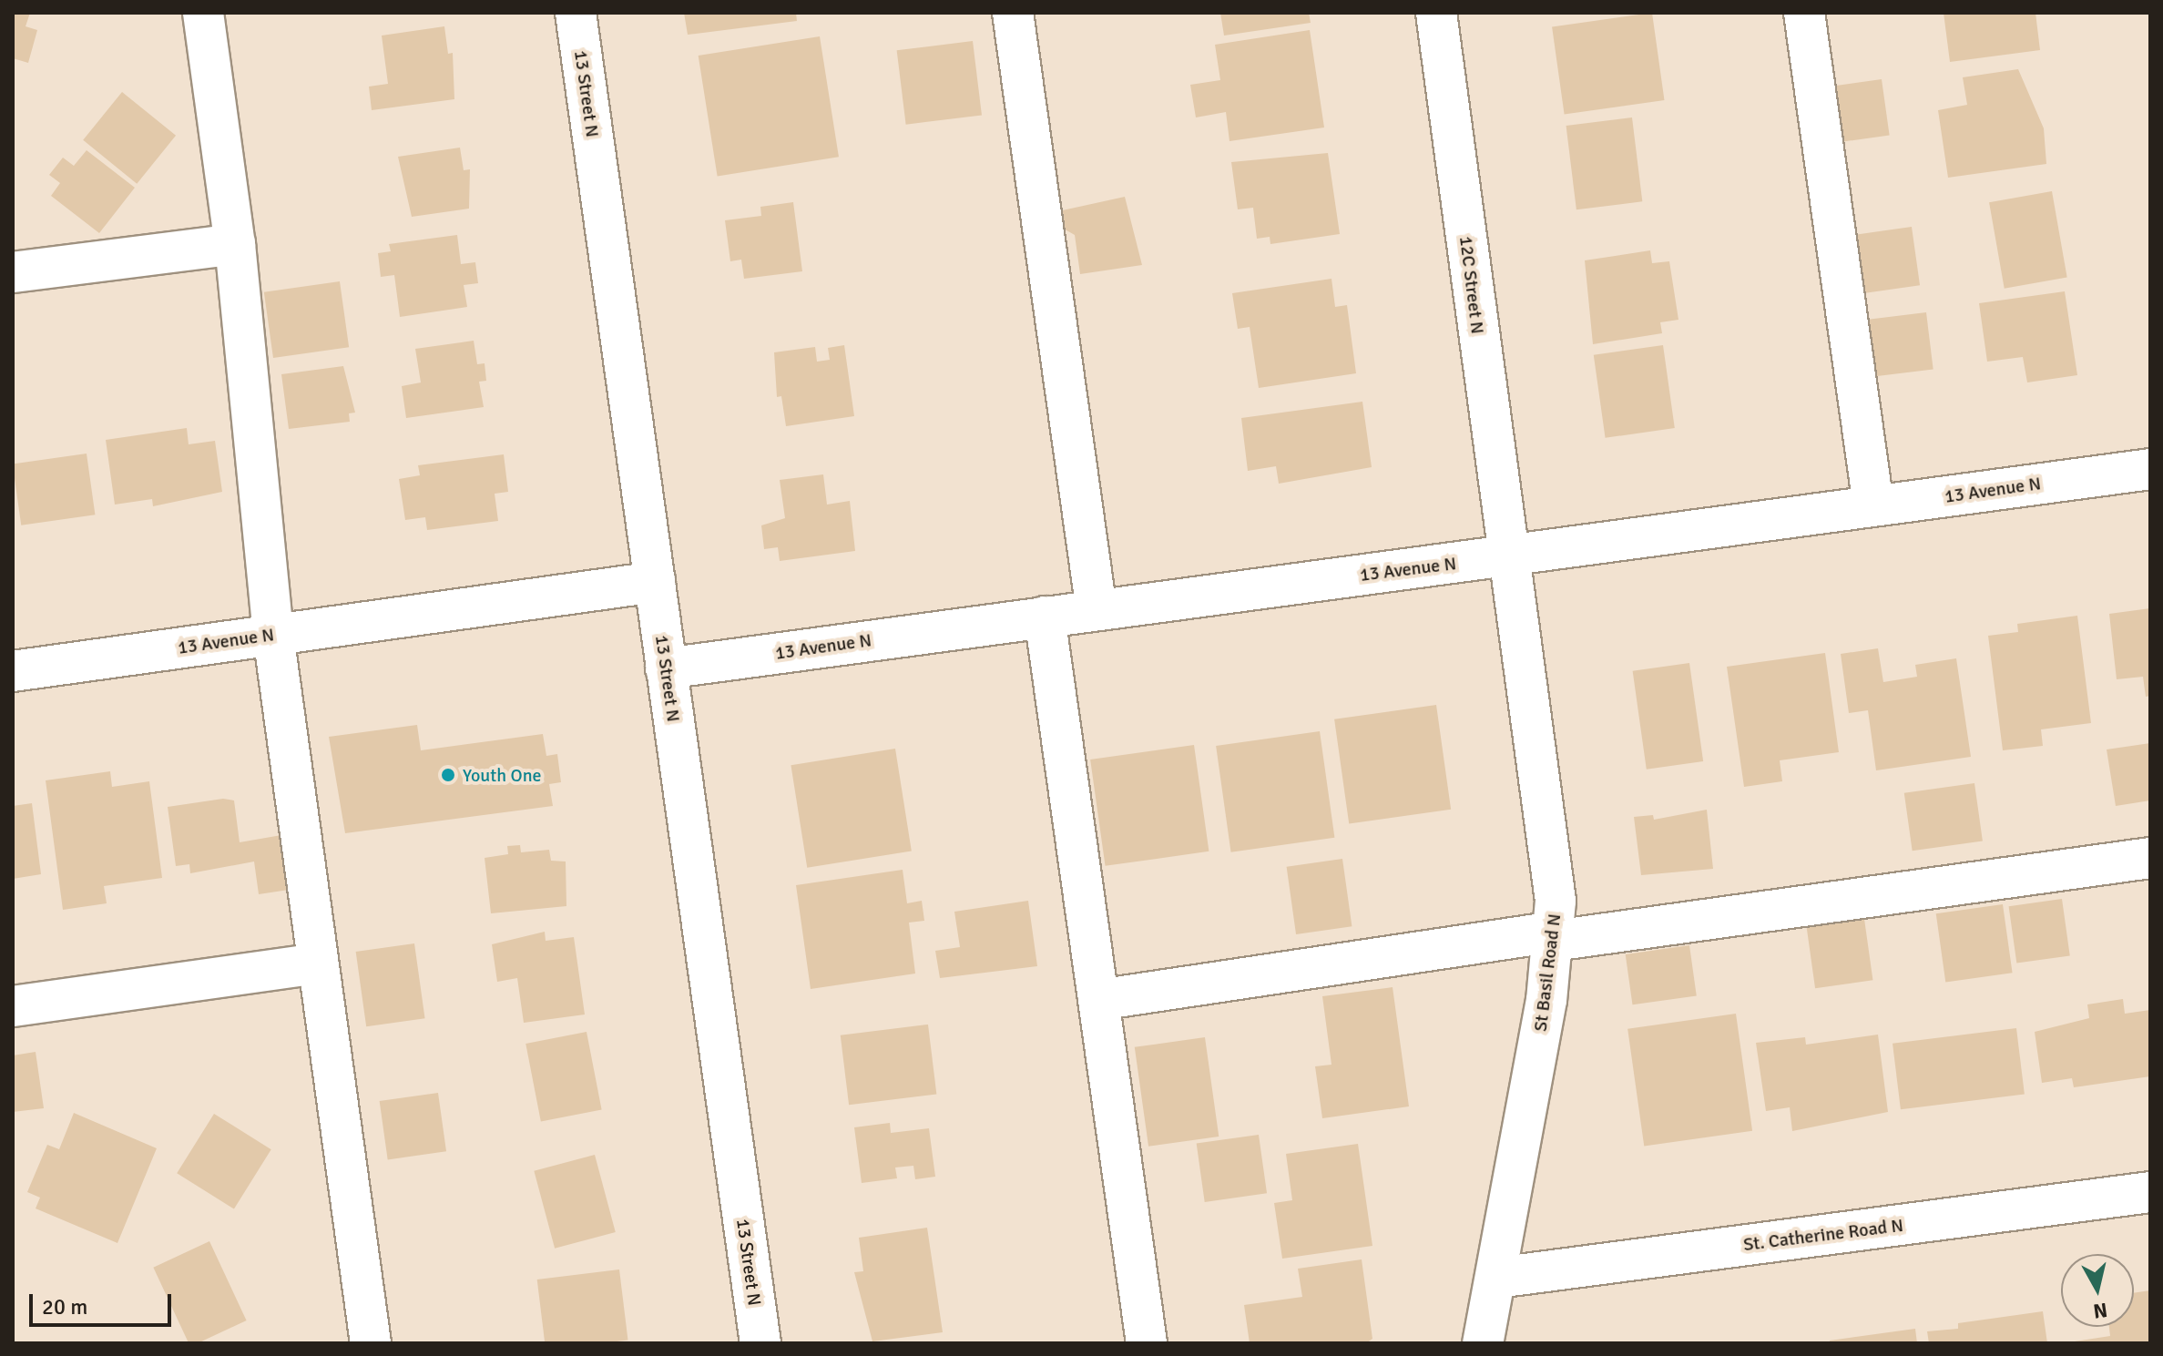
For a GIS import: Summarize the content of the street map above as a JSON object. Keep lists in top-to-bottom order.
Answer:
{
  "streets": {
    "street": [
      "13 Street N",
      "12C Street N",
      "13 Avenue N",
      "St Basil Road N",
      "St. Catherine Road N"
    ]
  },
  "crossings": [
    ["13 Street N", "13 Avenue N"],
    ["12C Street N", "13 Avenue N"],
    ["12C Street N", "St Basil Road N"],
    ["13 Avenue N", "St Basil Road N"],
    ["St Basil Road N", "St. Catherine Road N"]
  ],
  "places": ["Youth One"],
  "scale_bar": "20 m",
  "north": "bottom"
}
